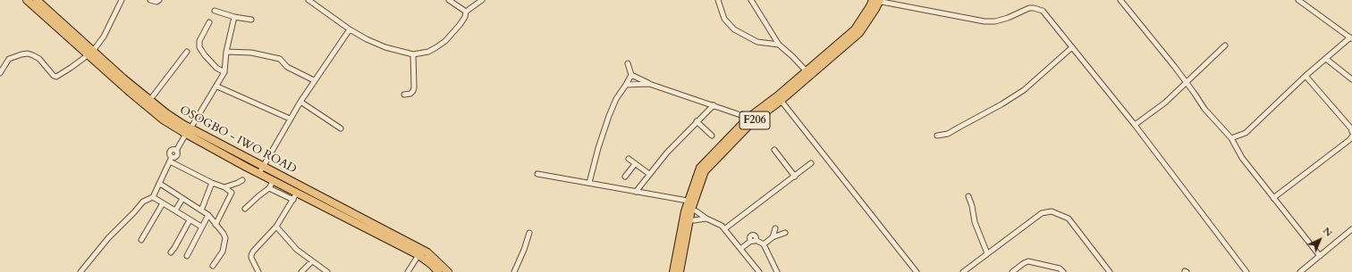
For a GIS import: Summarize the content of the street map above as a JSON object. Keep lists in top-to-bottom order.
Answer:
{
  "streets": {
    "main road": ["F206", "OSOGBO - IWO ROAD"]
  },
  "north": "top right"
}
